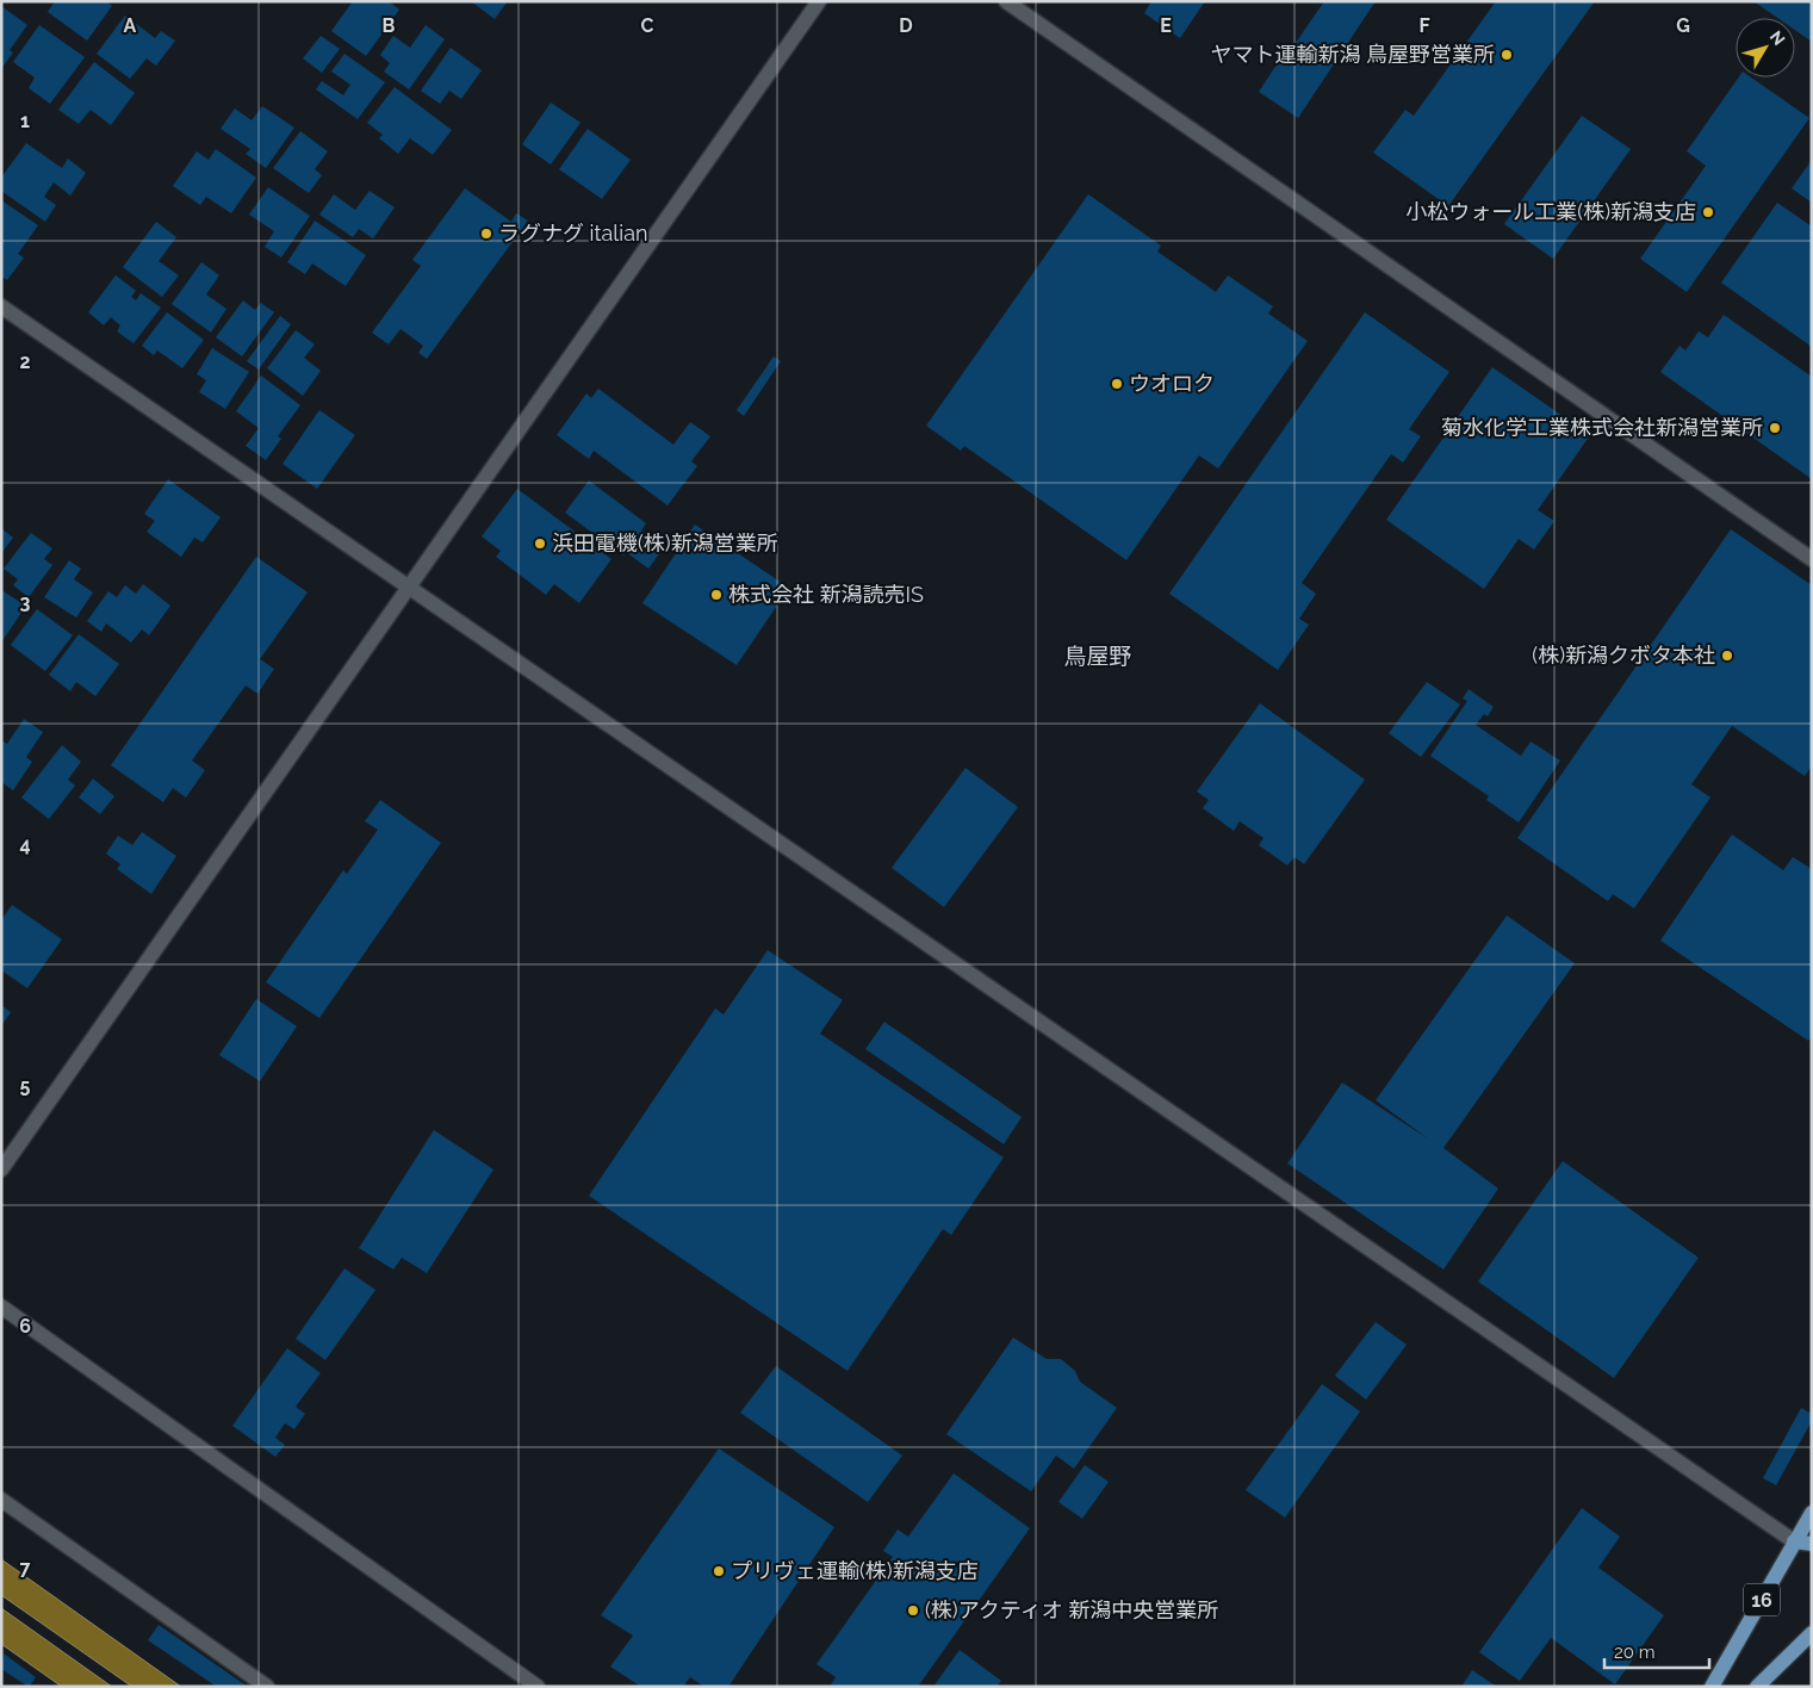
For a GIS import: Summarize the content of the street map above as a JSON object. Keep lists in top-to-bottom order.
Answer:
{
  "streets": {
    "main road": ["16"]
  },
  "districts": ["鳥屋野"],
  "places": [
    "ヤマト運輸新潟 鳥屋野営業所",
    "小松ウォール工業(株)新潟支店",
    "ラグナグ italian",
    "ウオロク",
    "菊水化学工業株式会社新潟営業所",
    "浜田電機(株)新潟営業所",
    "株式会社 新潟読売IS",
    "(株)新潟クボタ本社",
    "プリヴェ運輸(株)新潟支店",
    "(株)アクティオ 新潟中央営業所"
  ],
  "scale_bar": "20 m",
  "north": "top right",
  "grid": {
    "columns": [
      "A",
      "B",
      "C",
      "D",
      "E",
      "F",
      "G"
    ],
    "rows": [
      "1",
      "2",
      "3",
      "4",
      "5",
      "6",
      "7"
    ]
  }
}
